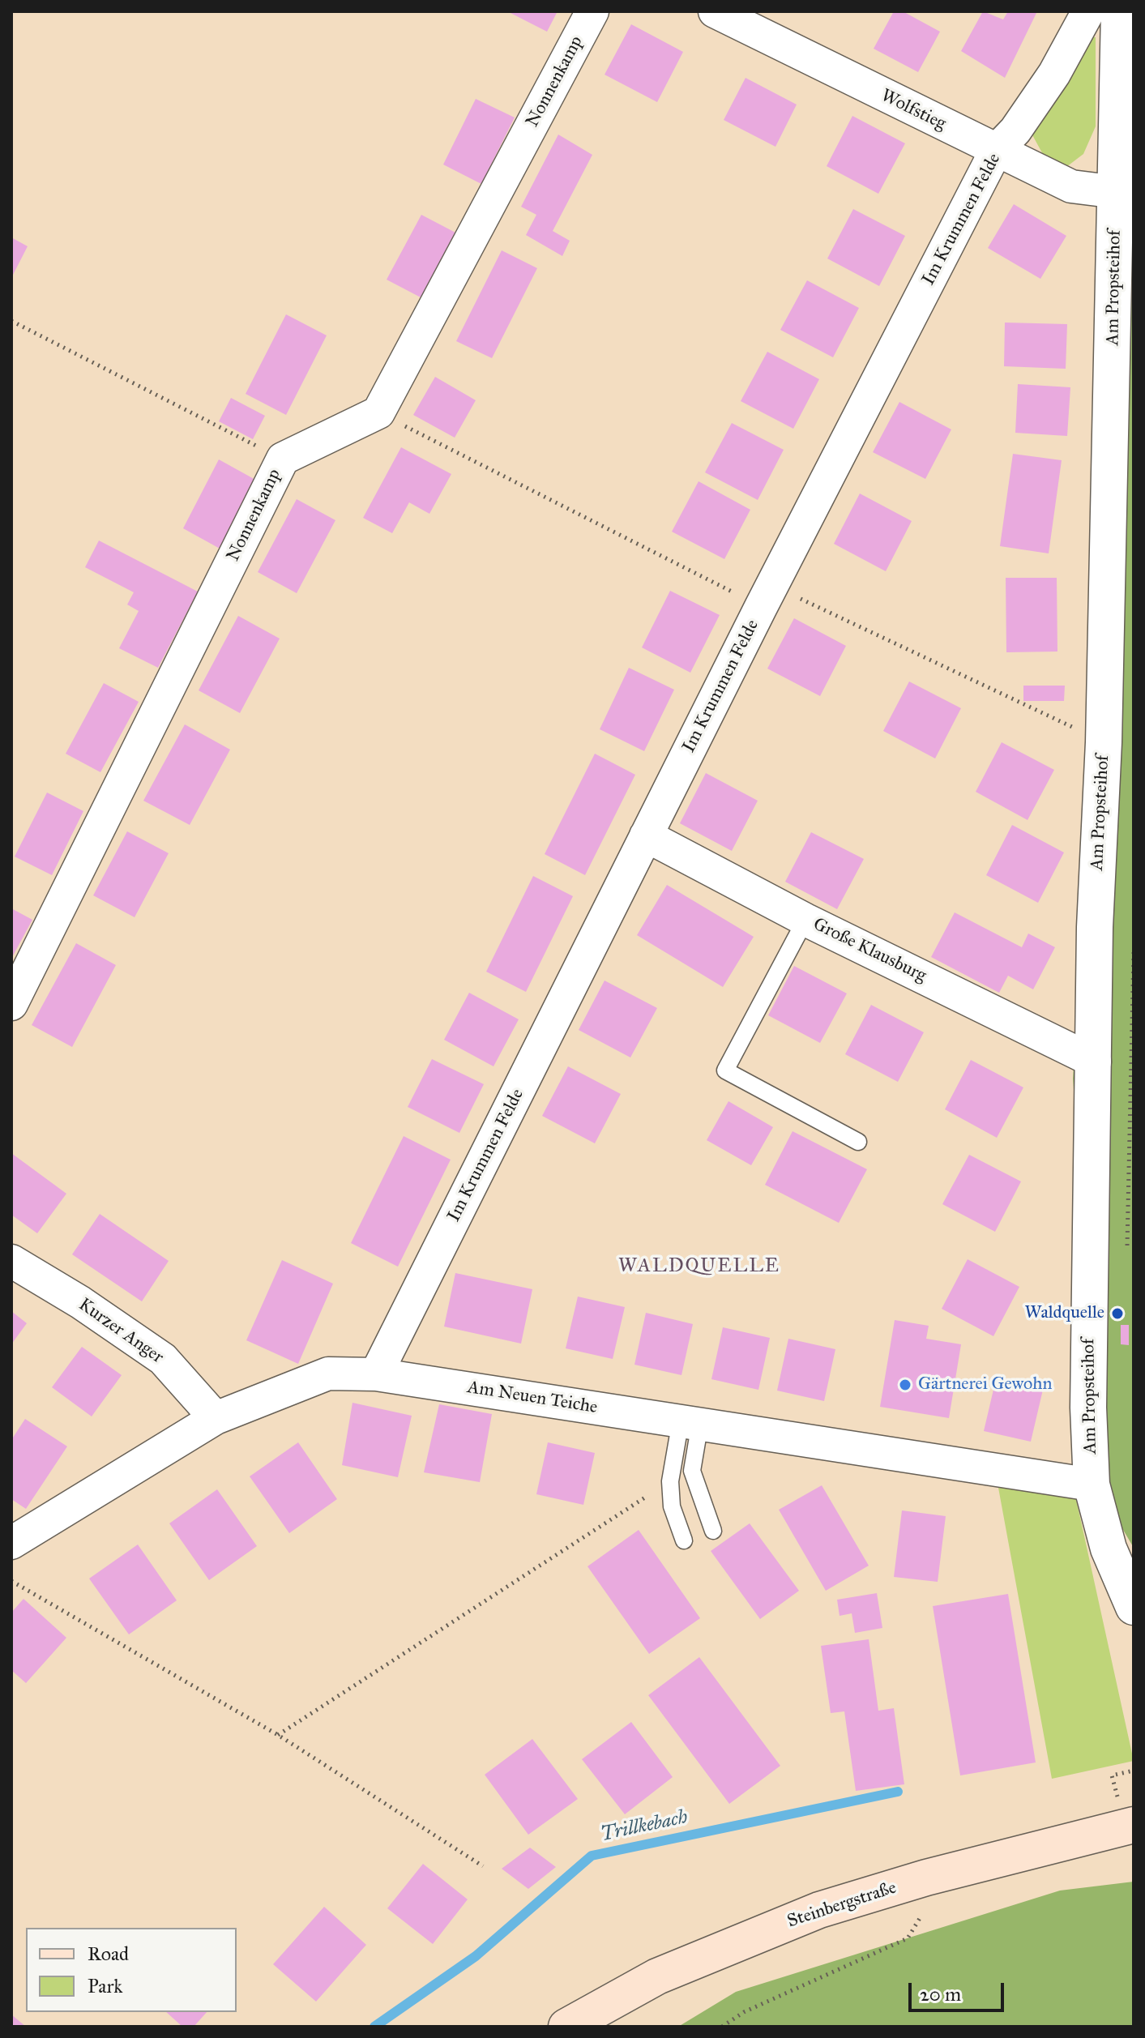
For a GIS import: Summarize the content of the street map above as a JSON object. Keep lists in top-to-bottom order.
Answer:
{
  "streets": {
    "main road": ["Steinbergstraße"],
    "street": [
      "Nonnenkamp",
      "Wolfstieg",
      "Im Krummen Felde",
      "Am Propsteihof",
      "Große Klausburg",
      "Kurzer Anger",
      "Am Neuen Teiche"
    ]
  },
  "crossings": [
    ["Wolfstieg", "Im Krummen Felde"],
    ["Wolfstieg", "Am Propsteihof"],
    ["Im Krummen Felde", "Große Klausburg"],
    ["Im Krummen Felde", "Am Neuen Teiche"],
    ["Am Propsteihof", "Große Klausburg"],
    ["Am Propsteihof", "Am Neuen Teiche"],
    ["Kurzer Anger", "Am Neuen Teiche"]
  ],
  "districts": ["WALDQUELLE"],
  "water": ["Trillkebach"],
  "places": ["Waldquelle", "Gärtnerei Gewohn"],
  "legend": ["Road", "Park"],
  "scale_bar": "20 m"
}
